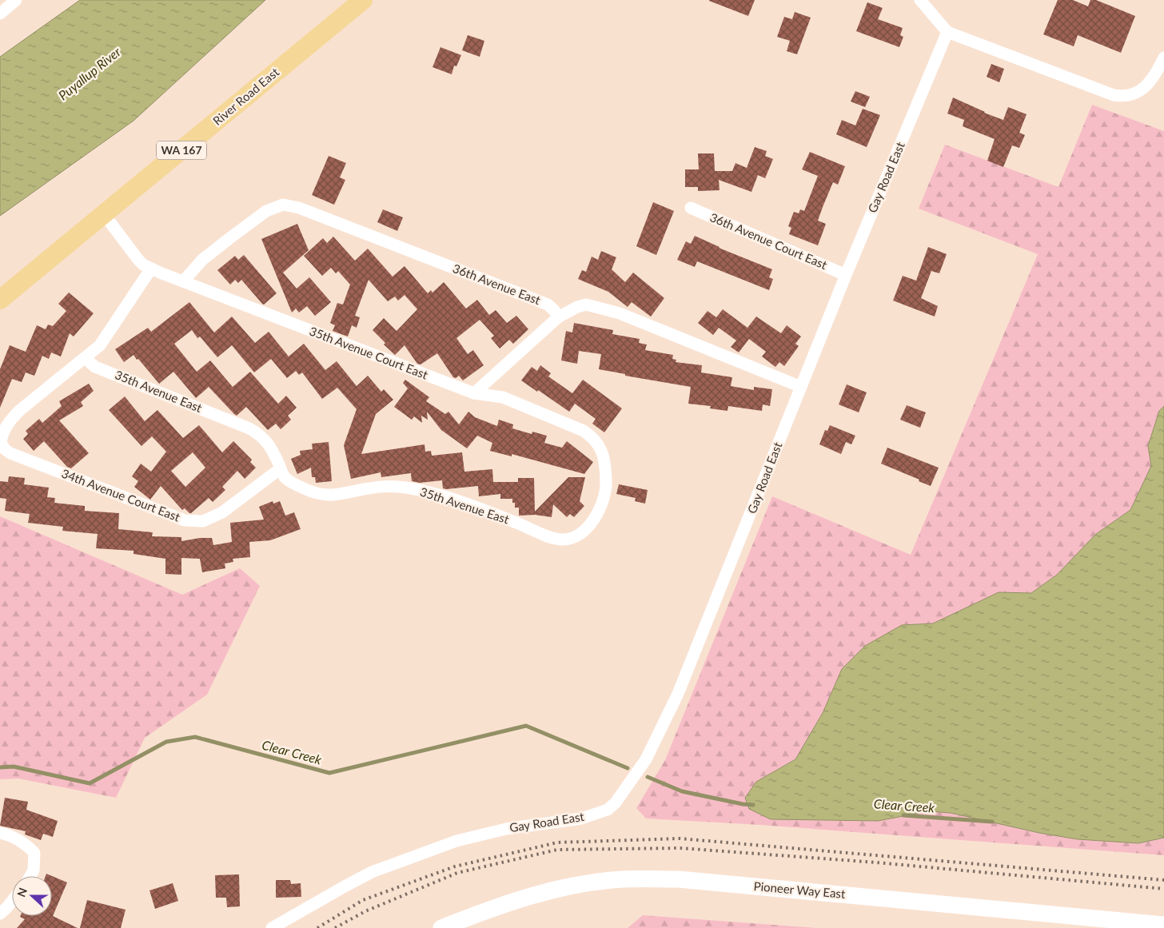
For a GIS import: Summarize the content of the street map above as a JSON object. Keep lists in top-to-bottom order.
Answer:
{
  "streets": {
    "main road": ["River Road East", "WA 167", "Pioneer Way East"],
    "street": [
      "Gay Road East",
      "36th Avenue Court East",
      "36th Avenue East",
      "35th Avenue Court East",
      "35th Avenue East",
      "34th Avenue Court East"
    ]
  },
  "crossings": [
    ["River Road East", "35th Avenue Court East"],
    ["Gay Road East", "36th Avenue Court East"],
    ["36th Avenue East", "35th Avenue Court East"],
    ["35th Avenue Court East", "35th Avenue East"],
    ["35th Avenue East", "34th Avenue Court East"]
  ],
  "water": ["Puyallup River", "Clear Creek"],
  "north": "left"
}
